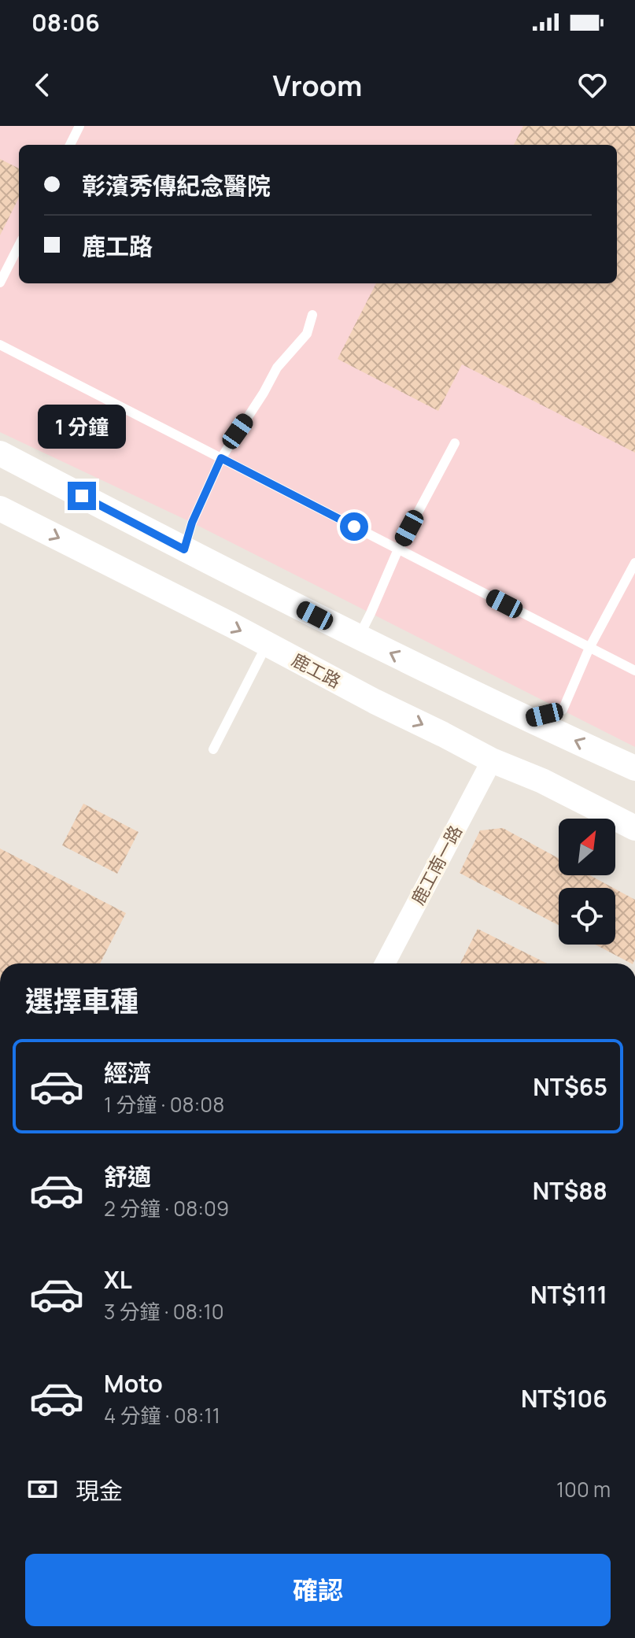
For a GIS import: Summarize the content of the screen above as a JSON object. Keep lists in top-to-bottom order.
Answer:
{
  "streets": {
    "street": ["鹿工路", "鹿工南一路"]
  },
  "crossings": [
    ["鹿工路", "鹿工南一路"]
  ],
  "north": "top right",
  "page": {
    "status": "08:06",
    "header": "Vroom",
    "banner": ["彰濱秀傳紀念醫院", "鹿工路"],
    "bubble": "1 分鐘",
    "heading": "選擇車種",
    "list": [
      {
        "name": "經濟",
        "note": "1 分鐘 · 08:08",
        "value": "NT$65"
      },
      {
        "name": "舒適",
        "note": "2 分鐘 · 08:09",
        "value": "NT$88"
      },
      {
        "name": "XL",
        "note": "3 分鐘 · 08:10",
        "value": "NT$111"
      },
      {
        "name": "Moto",
        "note": "4 分鐘 · 08:11",
        "value": "NT$106"
      }
    ],
    "pay": ["現金", "100 m"],
    "buttons": "確認"
  }
}
